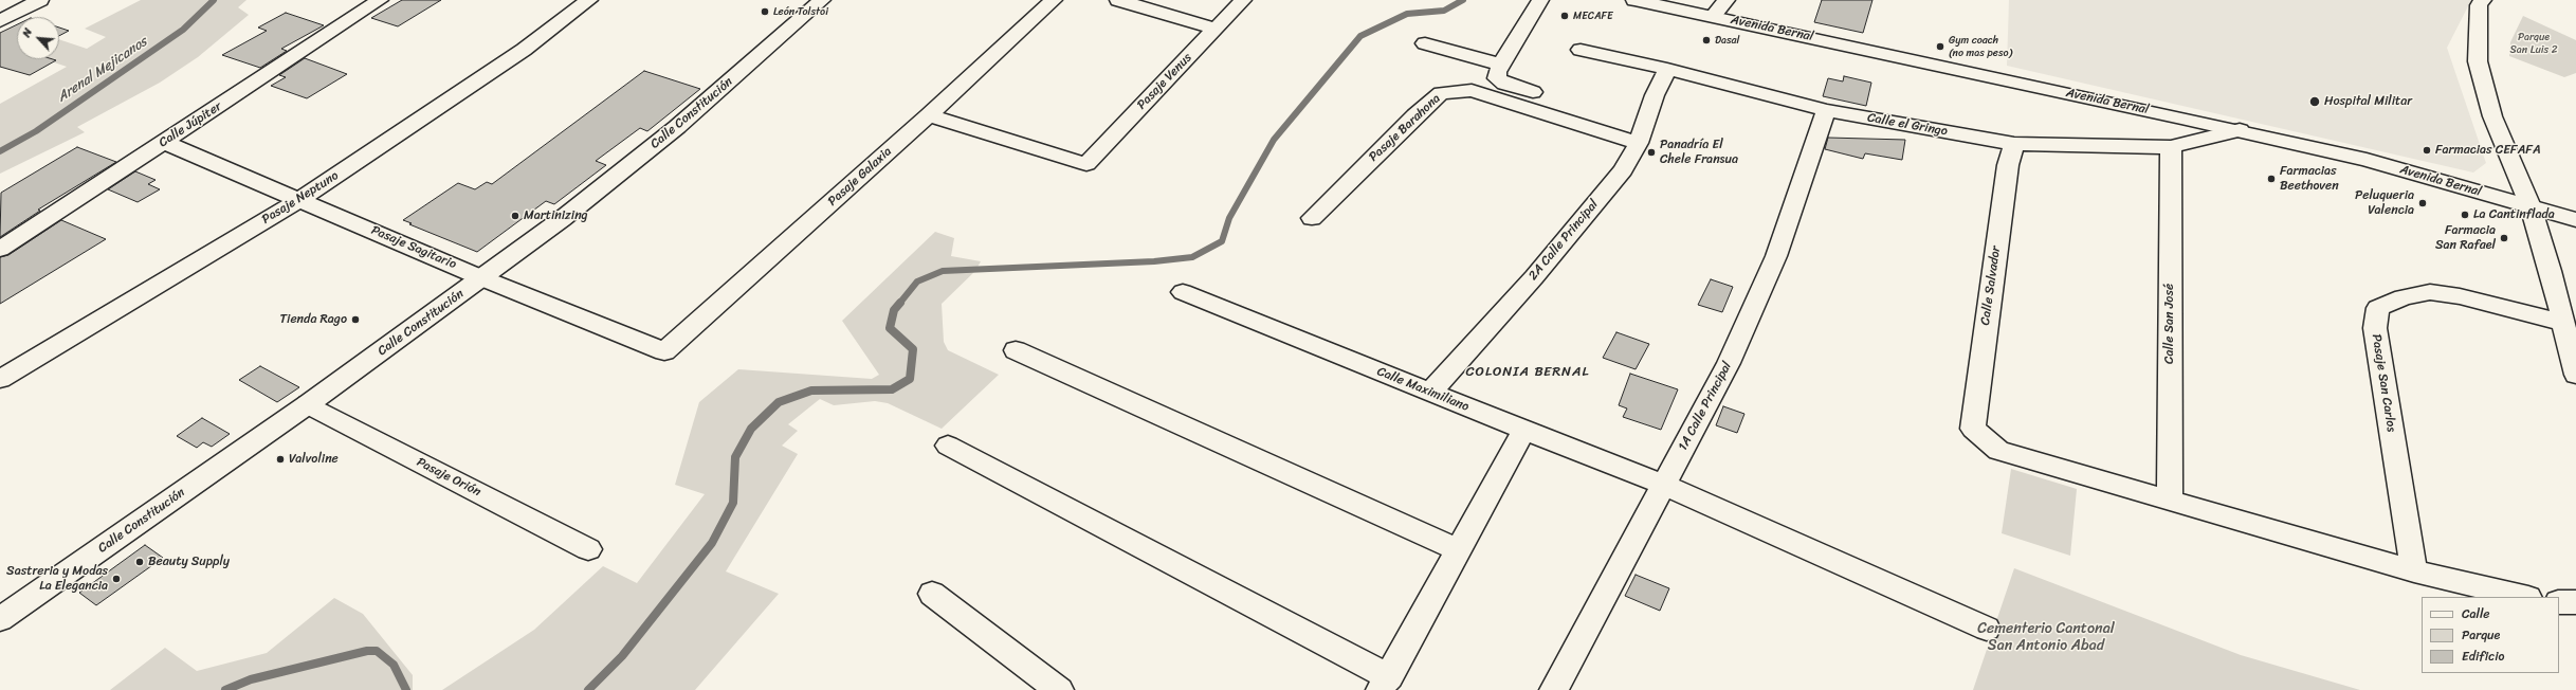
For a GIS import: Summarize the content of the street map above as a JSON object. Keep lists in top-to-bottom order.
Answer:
{
  "streets": {
    "street": [
      "Avenida Bernal",
      "Pasaje Venus",
      "Calle Constitución",
      "Calle Júpiter",
      "Calle el Gringo",
      "Pasaje Barahona",
      "Pasaje Galaxia",
      "Pasaje Neptuno",
      "2A Calle Principal",
      "Pasaje Sagitario",
      "Calle Salvador",
      "Calle San José",
      "Pasaje San Carlos",
      "Calle Maximiliano",
      "1A Calle Principal",
      "Pasaje Orión"
    ]
  },
  "crossings": [
    ["Avenida Bernal", "Calle el Gringo"],
    ["Pasaje Venus", "Pasaje Galaxia"],
    ["Calle Constitución", "Pasaje Sagitario"],
    ["Calle Constitución", "Pasaje Orión"],
    ["Calle Júpiter", "Pasaje Sagitario"],
    ["Calle el Gringo", "2A Calle Principal"],
    ["Calle el Gringo", "Calle Salvador"],
    ["Calle el Gringo", "Calle San José"],
    ["Calle el Gringo", "1A Calle Principal"],
    ["Pasaje Barahona", "2A Calle Principal"],
    ["Pasaje Galaxia", "Pasaje Sagitario"],
    ["Pasaje Neptuno", "Pasaje Sagitario"],
    ["2A Calle Principal", "Calle Maximiliano"],
    ["Calle Salvador", "Calle San José"],
    ["Calle Maximiliano", "1A Calle Principal"]
  ],
  "districts": ["COLONIA BERNAL"],
  "water": ["Arenal Mejicanos"],
  "parks": ["Parque San Luis 2", "Cementerio Cantonal San Antonio Abad"],
  "places": [
    "León Tolstoi",
    "MECAFE",
    "Dasal",
    "Gym coach (no mas peso)",
    "Hospital Militar",
    "Farmacias CEFAFA",
    "Panadría El Chele Fransua",
    "Farmacias Beethoven",
    "Peluqueria Valencia",
    "La Cantinflada",
    "Martinizing",
    "Farmacia San Rafael",
    "Tienda Rago",
    "Valvoline",
    "Beauty Supply",
    "Sastreria y Modas La Elegancia"
  ],
  "legend": ["Calle", "Parque", "Edificio"],
  "north": "top left"
}
